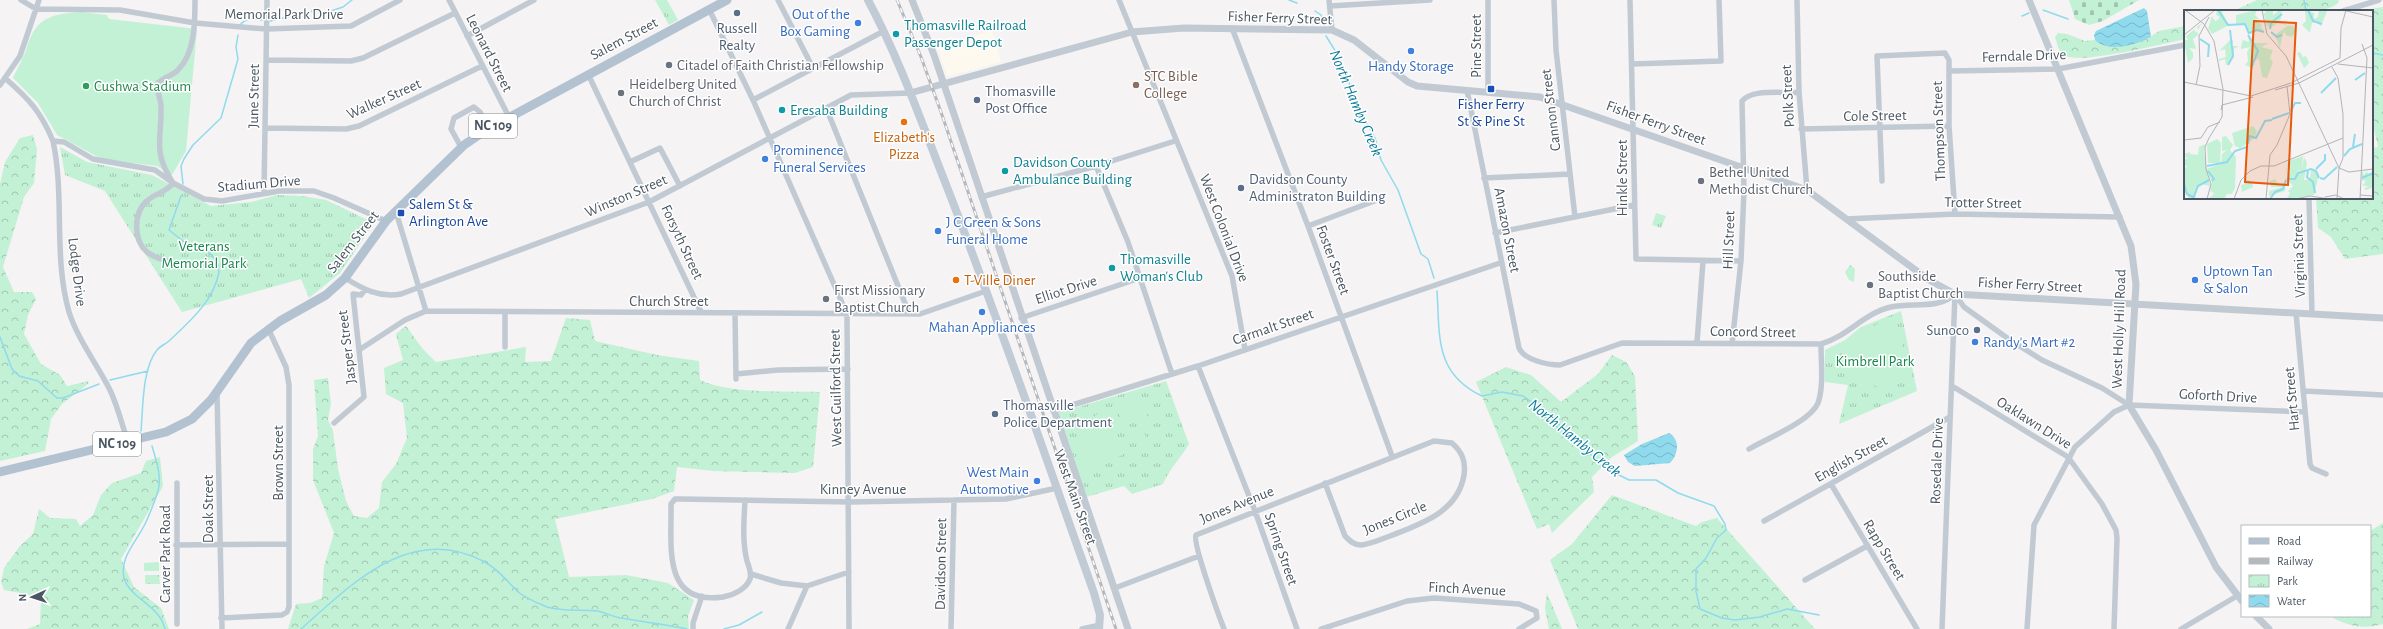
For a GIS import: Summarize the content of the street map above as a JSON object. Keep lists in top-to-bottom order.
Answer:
{
  "streets": {
    "main road": ["Salem Street", "NC 109", "West Main Street"],
    "street": [
      "Memorial Park Drive",
      "Fisher Ferry Street",
      "Pine Street",
      "Leonard Street",
      "Ferndale Drive",
      "June Street",
      "Polk Street",
      "Walker Street",
      "Cannon Street",
      "Cole Street",
      "Thompson Street",
      "Hinkle Street",
      "Stadium Drive",
      "Winston Street",
      "Trotter Street",
      "West Colonial Drive",
      "Amazon Street",
      "Hill Street",
      "Forsyth Street",
      "Virginia Street",
      "Foster Street",
      "Lodge Drive",
      "Elliot Drive",
      "Church Street",
      "Carmalt Street",
      "West Holly Hill Road",
      "Concord Street",
      "Jasper Street",
      "West Guilford Street",
      "Goforth Drive",
      "Hart Street",
      "Oaklawn Drive",
      "English Street",
      "Rosedale Drive",
      "Brown Street",
      "Kinney Avenue",
      "Jones Avenue",
      "Doak Street",
      "Jones Circle",
      "Spring Street",
      "Rapp Street",
      "Carver Park Road",
      "Davidson Street",
      "Finch Avenue"
    ]
  },
  "crossings": [
    ["Memorial Park Drive", "June Street"],
    ["Fisher Ferry Street", "Pine Street"],
    ["Fisher Ferry Street", "Polk Street"],
    ["Fisher Ferry Street", "Cannon Street"],
    ["Fisher Ferry Street", "Hinkle Street"],
    ["Fisher Ferry Street", "Winston Street"],
    ["Fisher Ferry Street", "Trotter Street"],
    ["Fisher Ferry Street", "West Colonial Drive"],
    ["Fisher Ferry Street", "Amazon Street"],
    ["Fisher Ferry Street", "Hill Street"],
    ["Fisher Ferry Street", "Virginia Street"],
    ["Fisher Ferry Street", "Foster Street"],
    ["Fisher Ferry Street", "West Holly Hill Road"],
    ["Fisher Ferry Street", "Concord Street"],
    ["Fisher Ferry Street", "Hart Street"],
    ["Fisher Ferry Street", "Rosedale Drive"],
    ["Fisher Ferry Street", "West Main Street"],
    ["Salem Street", "Leonard Street"],
    ["Salem Street", "Stadium Drive"],
    ["Salem Street", "Winston Street"],
    ["Salem Street", "Forsyth Street"],
    ["Salem Street", "Lodge Drive"],
    ["Salem Street", "West Guilford Street"],
    ["Salem Street", "Brown Street"],
    ["Salem Street", "Doak Street"],
    ["Leonard Street", "Walker Street"],
    ["Ferndale Drive", "Thompson Street"],
    ["Ferndale Drive", "West Holly Hill Road"],
    ["June Street", "Walker Street"],
    ["June Street", "Stadium Drive"],
    ["Polk Street", "Cole Street"],
    ["Polk Street", "Hill Street"],
    ["Cole Street", "Thompson Street"],
    ["Thompson Street", "Trotter Street"],
    ["Stadium Drive", "Lodge Drive"],
    ["Winston Street", "Forsyth Street"],
    ["Winston Street", "Jasper Street"],
    ["Winston Street", "West Guilford Street"],
    ["Winston Street", "West Main Street"],
    ["Trotter Street", "West Holly Hill Road"],
    ["West Colonial Drive", "Carmalt Street"],
    ["Amazon Street", "Carmalt Street"],
    ["Amazon Street", "Concord Street"],
    ["Hill Street", "Concord Street"],
    ["Forsyth Street", "Church Street"],
    ["Foster Street", "Carmalt Street"],
    ["Foster Street", "Jones Avenue"],
    ["Foster Street", "Jones Circle"],
    ["Elliot Drive", "West Main Street"],
    ["Church Street", "Jasper Street"],
    ["Church Street", "West Guilford Street"],
    ["Church Street", "West Main Street"],
    ["Carmalt Street", "West Main Street"],
    ["Carmalt Street", "Spring Street"],
    ["West Holly Hill Road", "Goforth Drive"],
    ["Concord Street", "Rosedale Drive"],
    ["West Guilford Street", "Kinney Avenue"],
    ["Goforth Drive", "Hart Street"],
    ["Oaklawn Drive", "Rosedale Drive"],
    ["English Street", "Rosedale Drive"],
    ["English Street", "Rapp Street"],
    ["Brown Street", "Doak Street"],
    ["Kinney Avenue", "West Main Street"],
    ["Kinney Avenue", "Davidson Street"],
    ["Jones Avenue", "Jones Circle"],
    ["Jones Avenue", "Spring Street"]
  ],
  "water": ["North Hamby Creek"],
  "parks": ["Veterans Memorial Park", "Kimbrell Park"],
  "places": {
    "other": [
      "Russell Realty",
      "Out of the Box Gaming",
      "Thomasville Railroad Passenger Depot",
      "Handy Storage",
      "Citadel of Faith Christian Fellowship",
      "STC Bible College",
      "Cushwa Stadium",
      "Heidelberg United Church of Christ",
      "Thomasville Post Office",
      "Eresaba Building",
      "Elizabeth's Pizza",
      "Prominence Funeral Services",
      "Davidson County Ambulance Building",
      "Bethel United Methodist Church",
      "Davidson County Administraton Building",
      "J C Green & Sons Funeral Home",
      "Thomasville Woman's Club",
      "T-Ville Diner",
      "Uptown Tan & Salon",
      "Southside Baptist Church",
      "First Missionary Baptist Church",
      "Mahan Appliances",
      "Sunoco",
      "Randy's Mart #2",
      "Thomasville Police Department",
      "West Main Automotive"
    ],
    "transit": ["Fisher Ferry St & Pine St", "Salem St & Arlington Ave"]
  },
  "legend": [
    "Road",
    "Railway",
    "Park",
    "Water"
  ],
  "north": "left"
}
